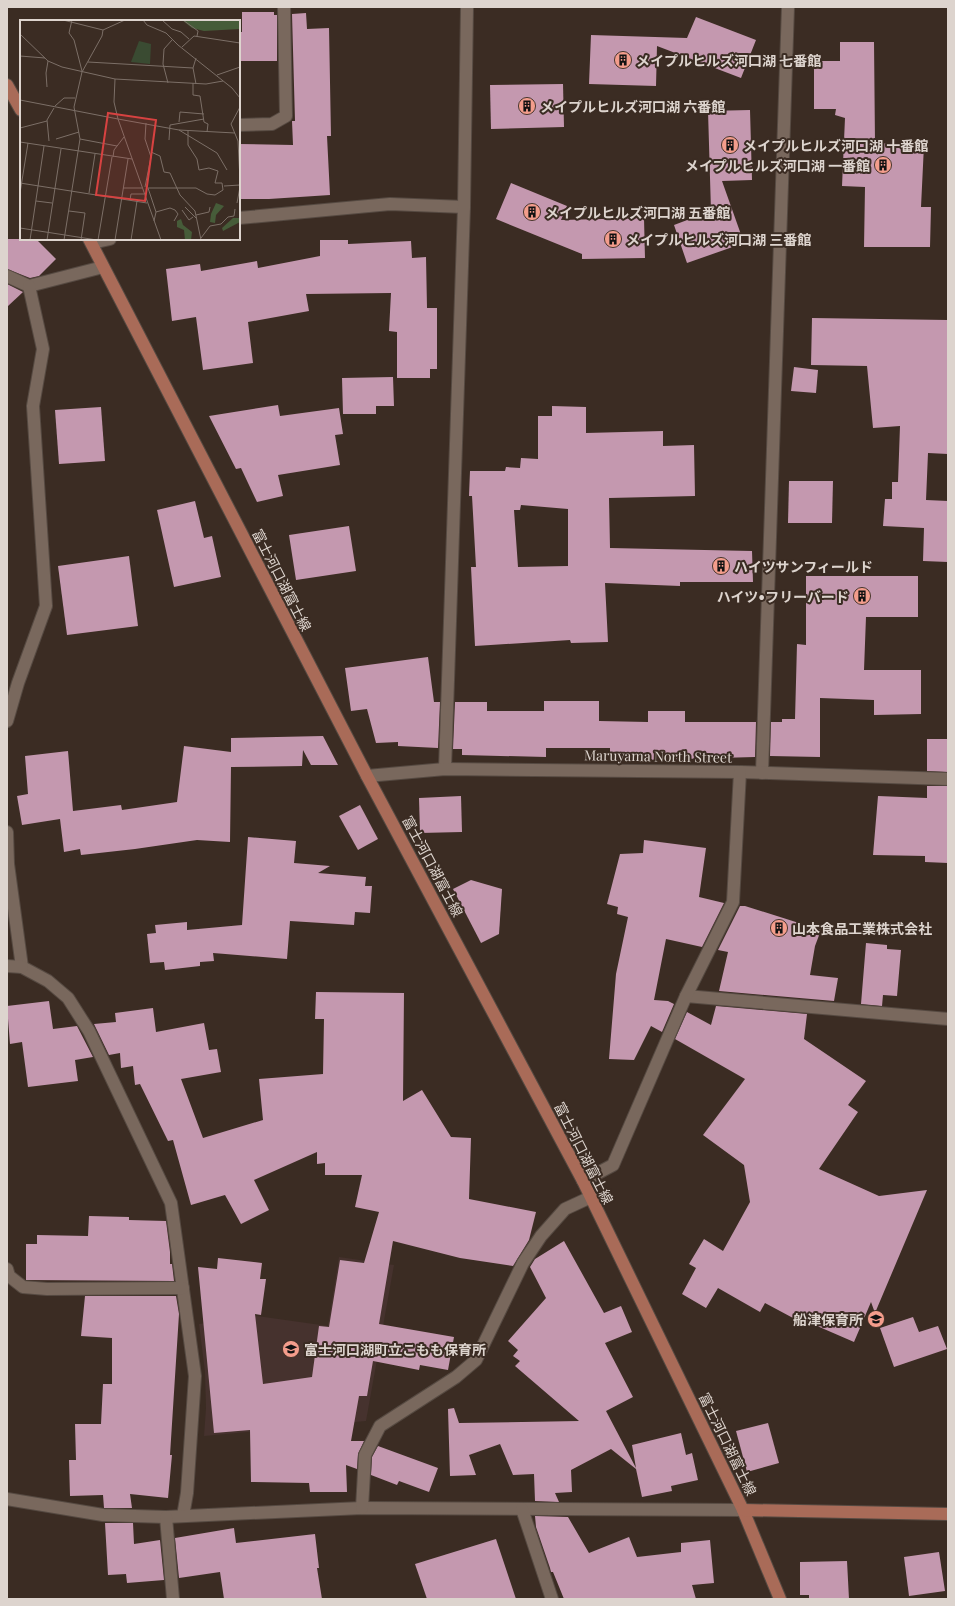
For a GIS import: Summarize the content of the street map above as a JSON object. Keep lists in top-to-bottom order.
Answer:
{
  "streets": {
    "main road": ["富士河口湖富士線"],
    "street": ["Maruyama North Street"]
  },
  "crossings": [
    ["富士河口湖富士線", "Maruyama North Street"]
  ],
  "places": {
    "building": [
      "メイプルヒルズ河口湖 七番館",
      "メイプルヒルズ河口湖 六番館",
      "メイプルヒルズ河口湖 十番館",
      "メイプルヒルズ河口湖 一番館",
      "メイプルヒルズ河口湖 五番館",
      "メイプルヒルズ河口湖 三番館",
      "ハイツサンフィールド",
      "ハイツ•フリーバード",
      "山本食品工業株式会社"
    ],
    "school or university": ["船津保育所", "富士河口湖町立こもも保育所"]
  }
}
